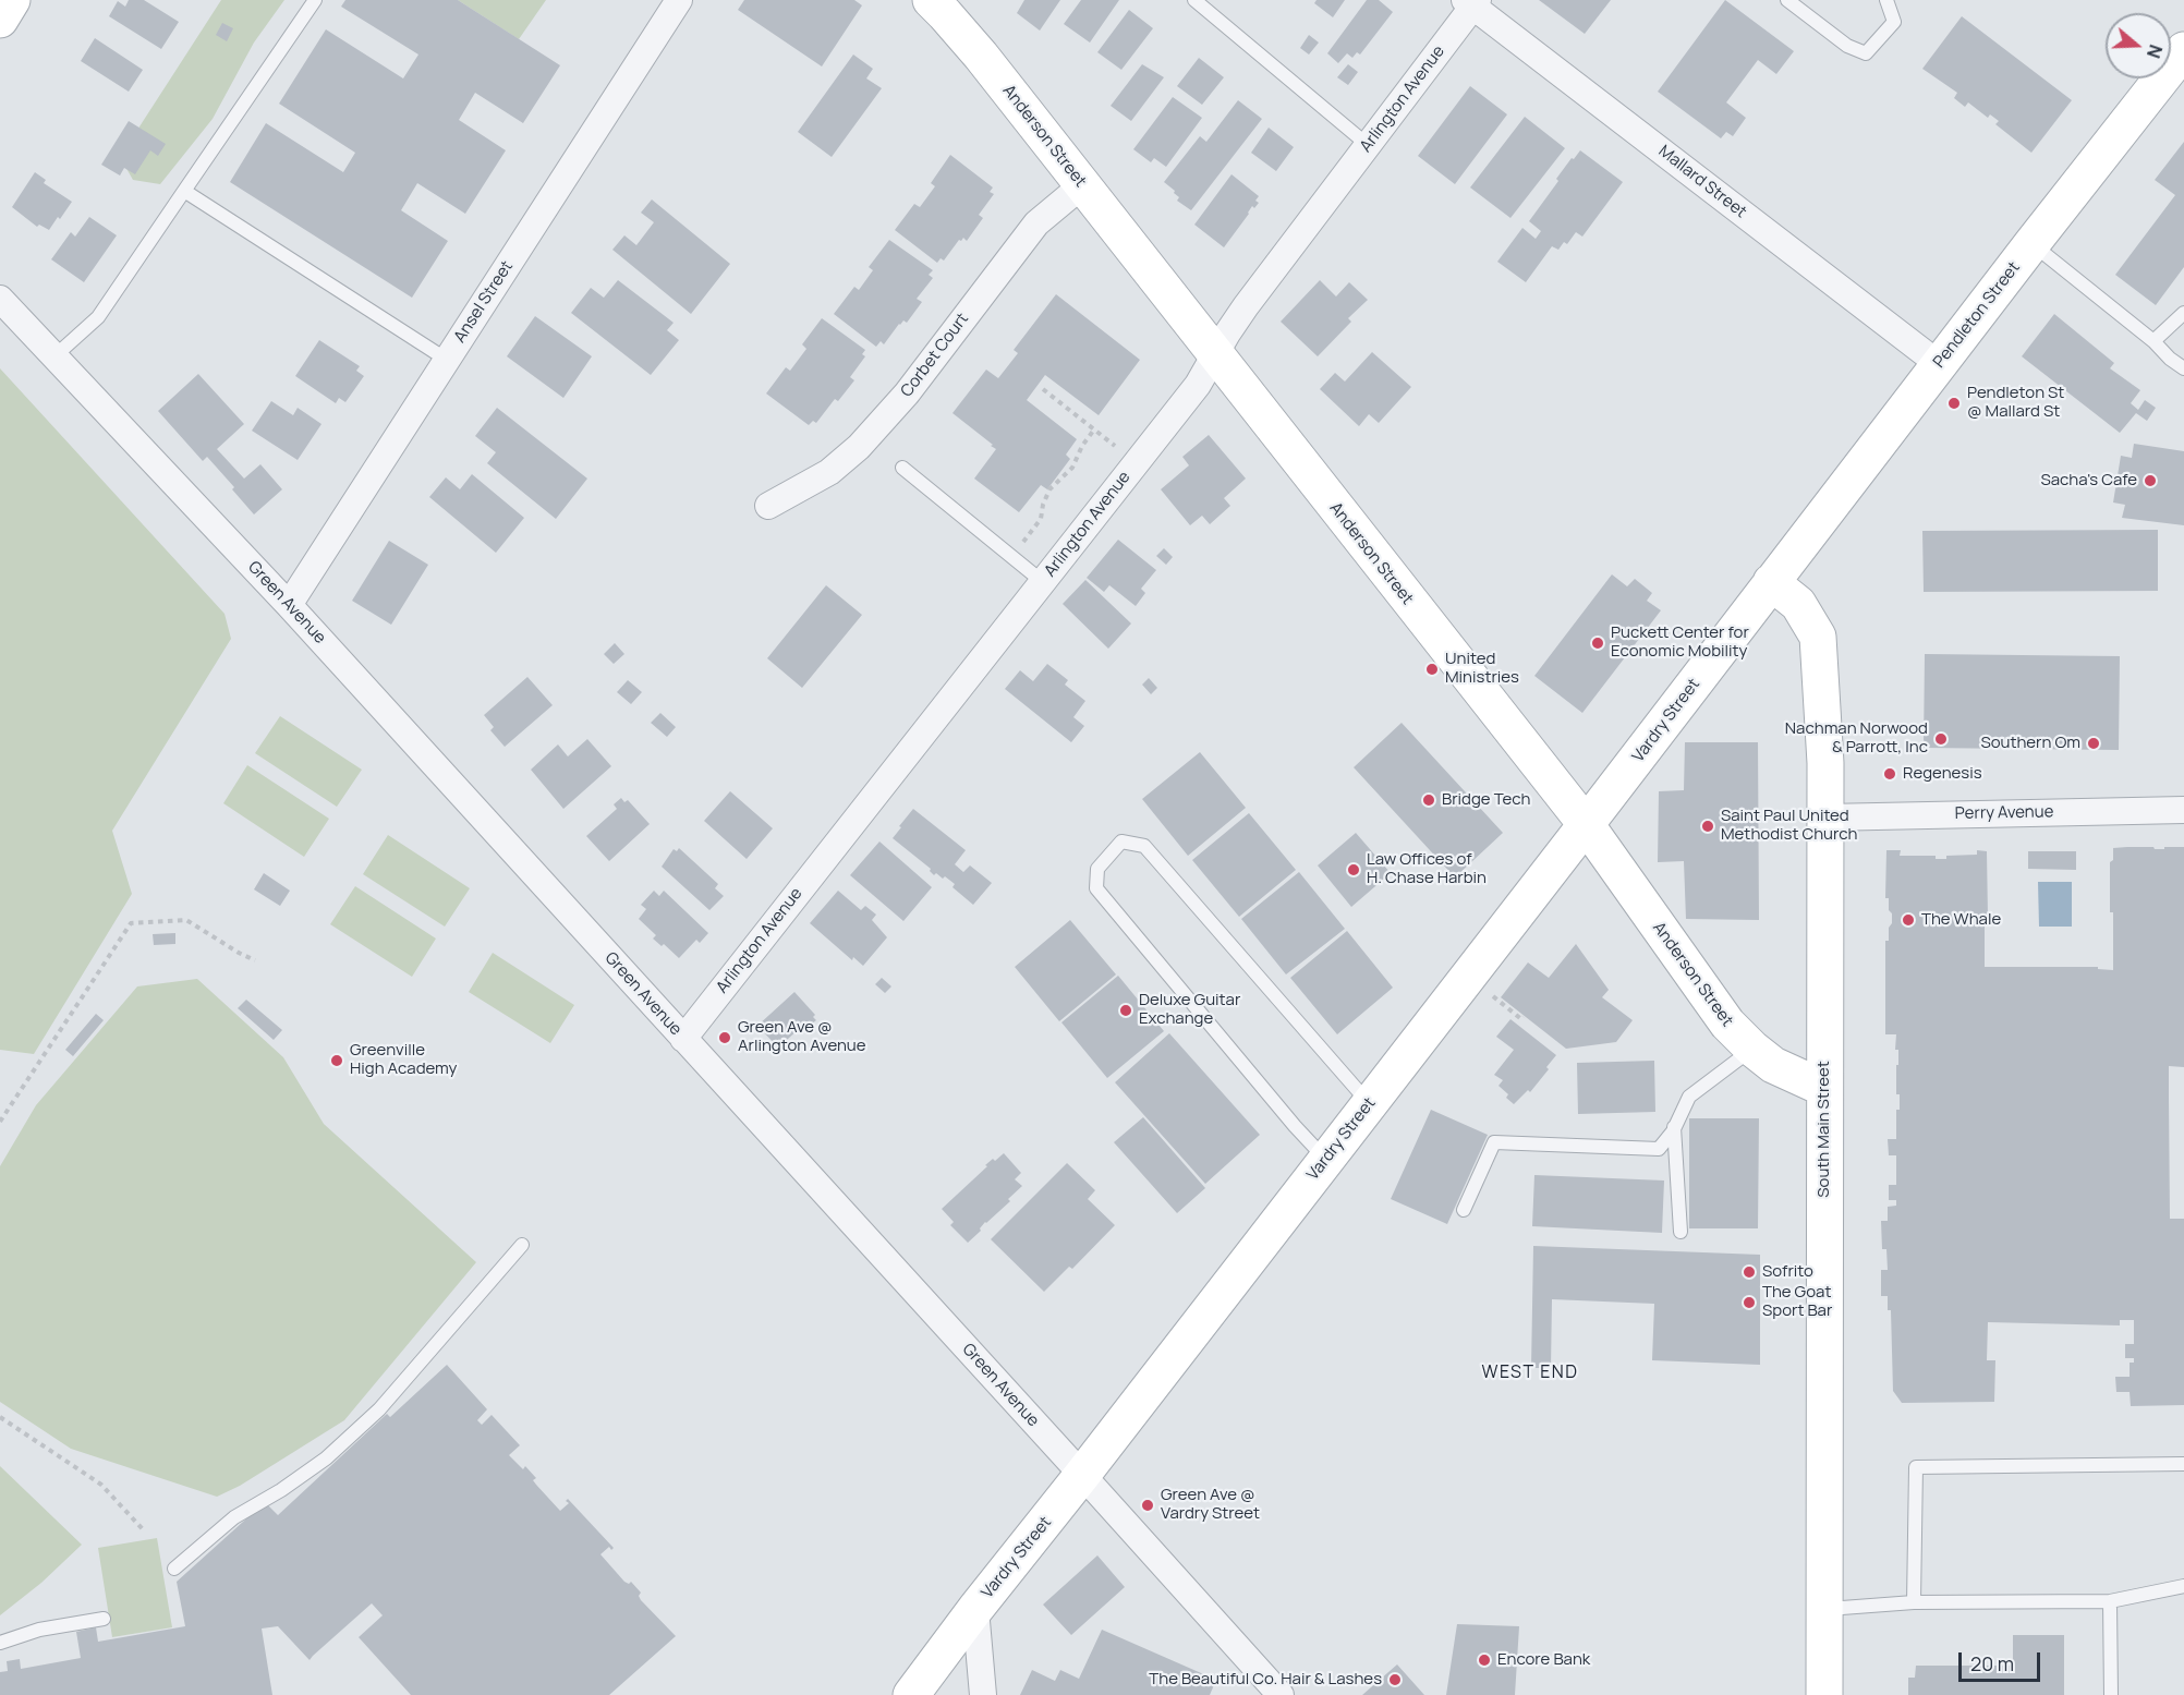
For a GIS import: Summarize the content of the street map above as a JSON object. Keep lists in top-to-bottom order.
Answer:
{
  "streets": {
    "main road": [
      "Anderson Street",
      "Pendleton Street",
      "Vardry Street",
      "South Main Street"
    ],
    "street": [
      "Arlington Avenue",
      "Mallard Street",
      "Ansel Street",
      "Corbet Court",
      "Green Avenue",
      "Perry Avenue"
    ]
  },
  "crossings": [
    ["Arlington Avenue", "Anderson Street"],
    ["Arlington Avenue", "Mallard Street"],
    ["Arlington Avenue", "Green Avenue"],
    ["Anderson Street", "Corbet Court"],
    ["Anderson Street", "Vardry Street"],
    ["Anderson Street", "South Main Street"],
    ["Mallard Street", "Pendleton Street"],
    ["Ansel Street", "Green Avenue"],
    ["Pendleton Street", "Vardry Street"],
    ["Pendleton Street", "South Main Street"],
    ["Green Avenue", "Vardry Street"],
    ["Vardry Street", "South Main Street"],
    ["Perry Avenue", "South Main Street"]
  ],
  "districts": ["WEST END"],
  "places": [
    "Pendleton St @ Mallard St",
    "Sacha's Cafe",
    "Puckett Center for Economic Mobility",
    "United Ministries",
    "Nachman Norwood & Parrott, Inc",
    "Southern Om",
    "Regenesis",
    "Bridge Tech",
    "Saint Paul United Methodist Church",
    "Law Offices of H. Chase Harbin",
    "The Whale",
    "Deluxe Guitar Exchange",
    "Green Ave @ Arlington Avenue",
    "Greenville High Academy",
    "Sofrito",
    "The Goat Sport Bar",
    "Green Ave @ Vardry Street",
    "Encore Bank",
    "The Beautiful Co. Hair & Lashes"
  ],
  "scale_bar": "20 m",
  "north": "right"
}
